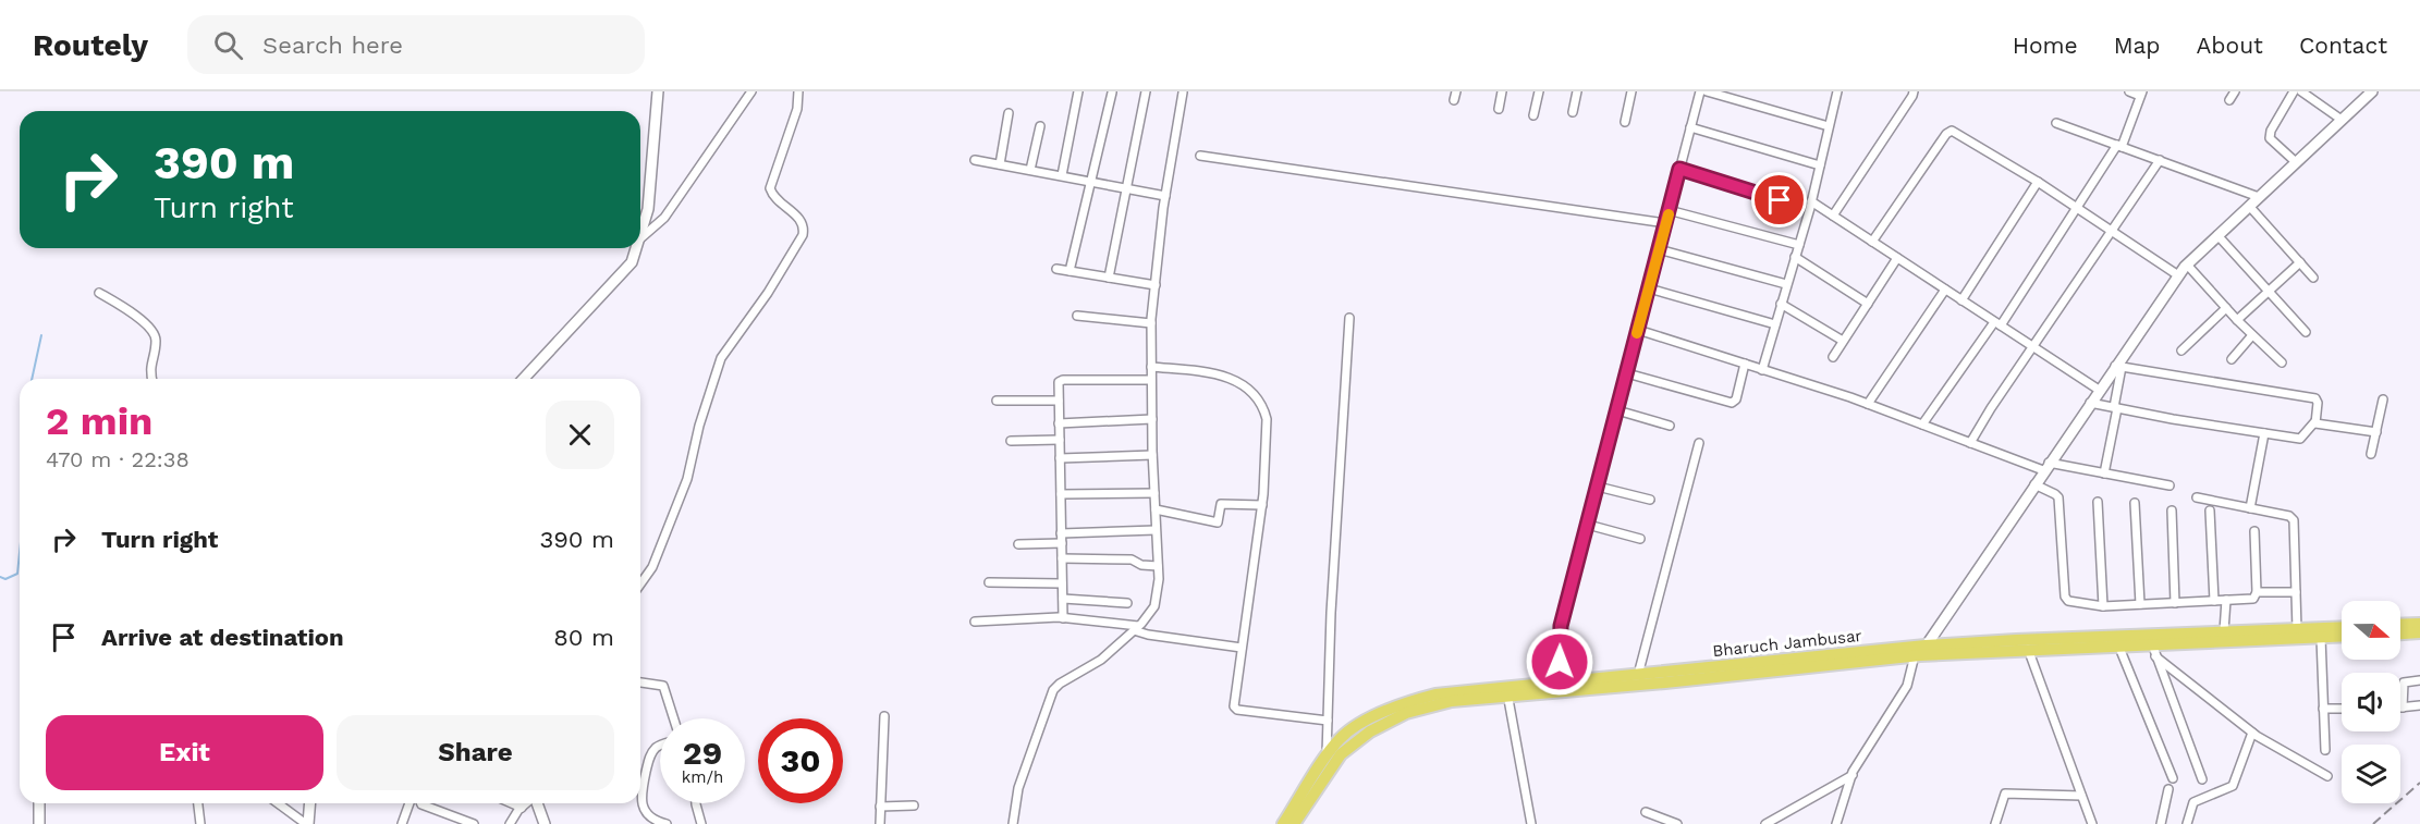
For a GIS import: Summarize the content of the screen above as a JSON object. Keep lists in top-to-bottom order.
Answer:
{
  "streets": {
    "main road": ["Bharuch Jambusar"]
  },
  "north": "right",
  "page": {
    "header": "Routely",
    "search": "Search here",
    "nav": [
      "Home",
      "Map",
      "About",
      "Contact"
    ],
    "turn": ["390 m", "Turn right"],
    "heading": ["2 min", "470 m · 22:38"],
    "list": [
      {
        "name": "Turn right",
        "value": "390 m"
      },
      {
        "name": "Arrive at destination",
        "value": "80 m"
      }
    ],
    "buttons": ["Exit", "Share"],
    "speed": "29 km/h",
    "limit": "30"
  }
}
